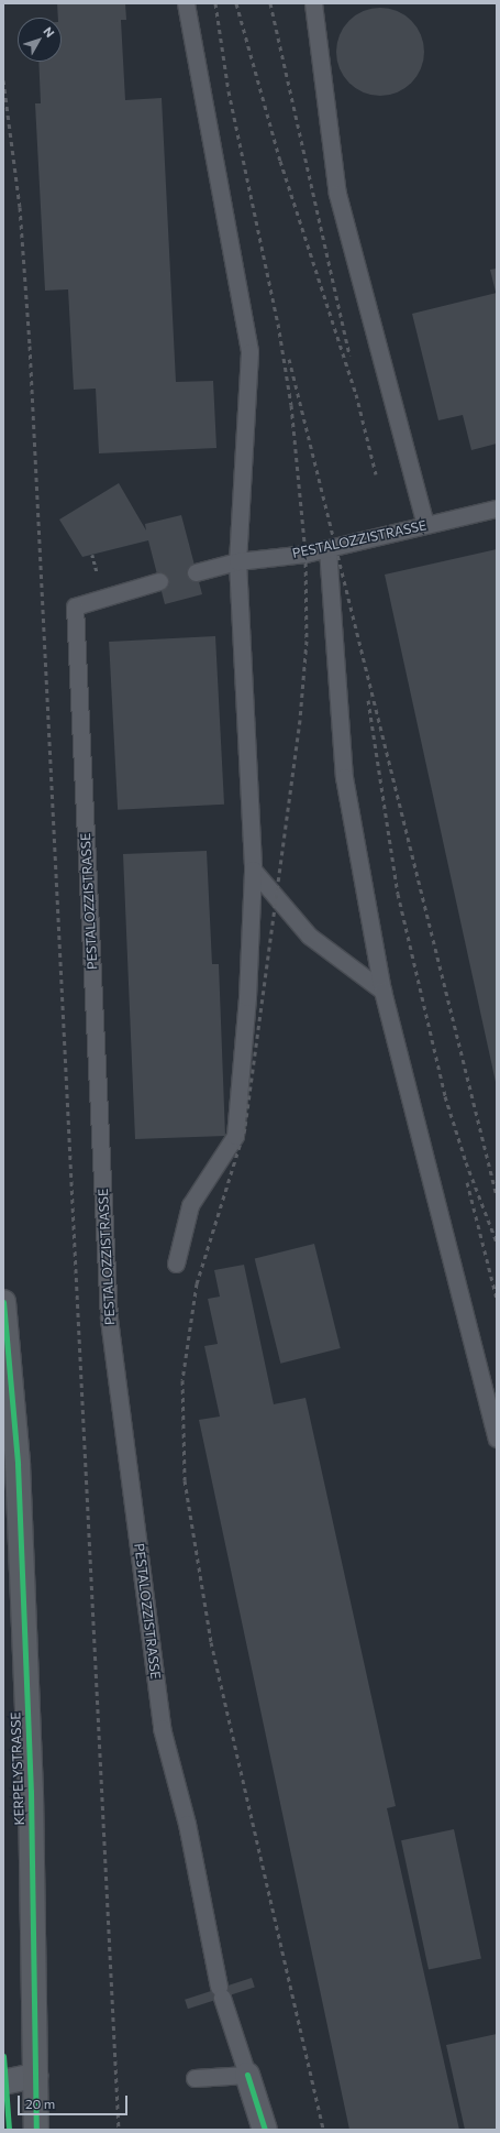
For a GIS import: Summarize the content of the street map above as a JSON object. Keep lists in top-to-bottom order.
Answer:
{
  "streets": {
    "main road": ["KERPELYSTRASSE"],
    "street": ["PESTALOZZISTRASSE"]
  },
  "scale_bar": "20 m",
  "north": "top right"
}
